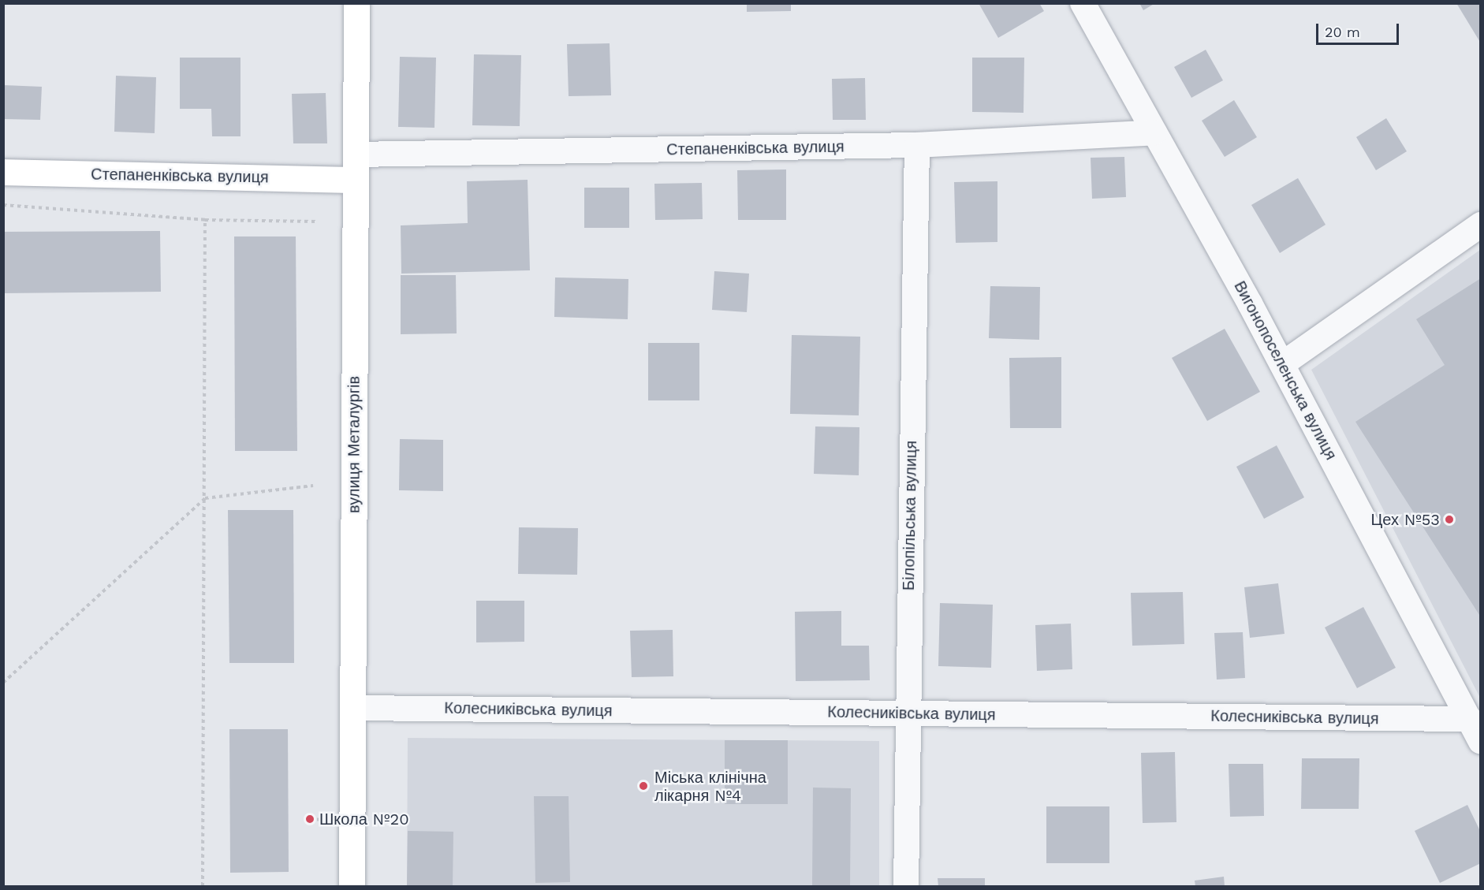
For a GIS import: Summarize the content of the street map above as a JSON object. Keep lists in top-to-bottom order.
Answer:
{
  "streets": {
    "main road": ["Степаненківська вулиця", "вулиця Металургів"],
    "street": ["Вигонопоселенська вулиця", "Білопільська вулиця", "Колесниківська вулиця"]
  },
  "crossings": [
    ["Степаненківська вулиця", "Вигонопоселенська вулиця"],
    ["Степаненківська вулиця", "вулиця Металургів"],
    ["Степаненківська вулиця", "Білопільська вулиця"],
    ["Вигонопоселенська вулиця", "Колесниківська вулиця"],
    ["вулиця Металургів", "Колесниківська вулиця"],
    ["Білопільська вулиця", "Колесниківська вулиця"]
  ],
  "places": ["Цех №53", "Міська клінічна лікарня №4", "Школа №20"],
  "scale_bar": "20 m"
}
